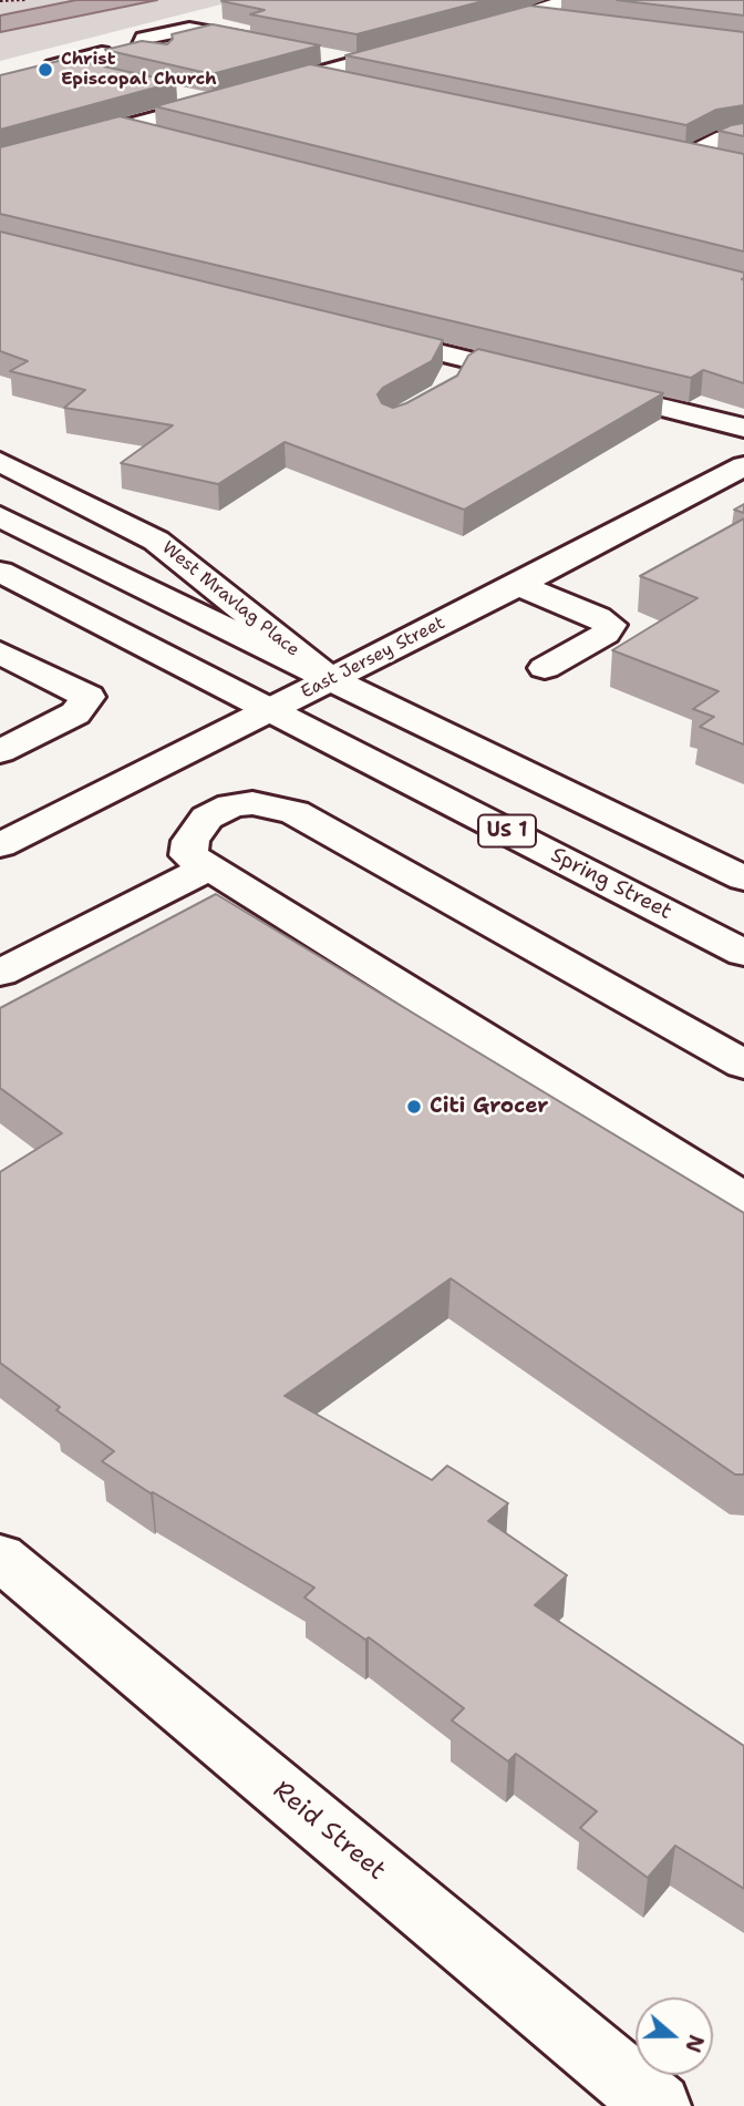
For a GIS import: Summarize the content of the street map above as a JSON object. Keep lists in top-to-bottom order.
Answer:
{
  "streets": {
    "main road": [
      "West Mravlag Place",
      "East Jersey Street",
      "US 1",
      "Spring Street",
      "Reid Street"
    ]
  },
  "crossings": [
    ["West Mravlag Place", "East Jersey Street"],
    ["East Jersey Street", "US 1"],
    ["East Jersey Street", "Spring Street"],
    ["US 1", "Spring Street"]
  ],
  "places": ["Christ Episcopal Church", "Citi Grocer"],
  "north": "right"
}
